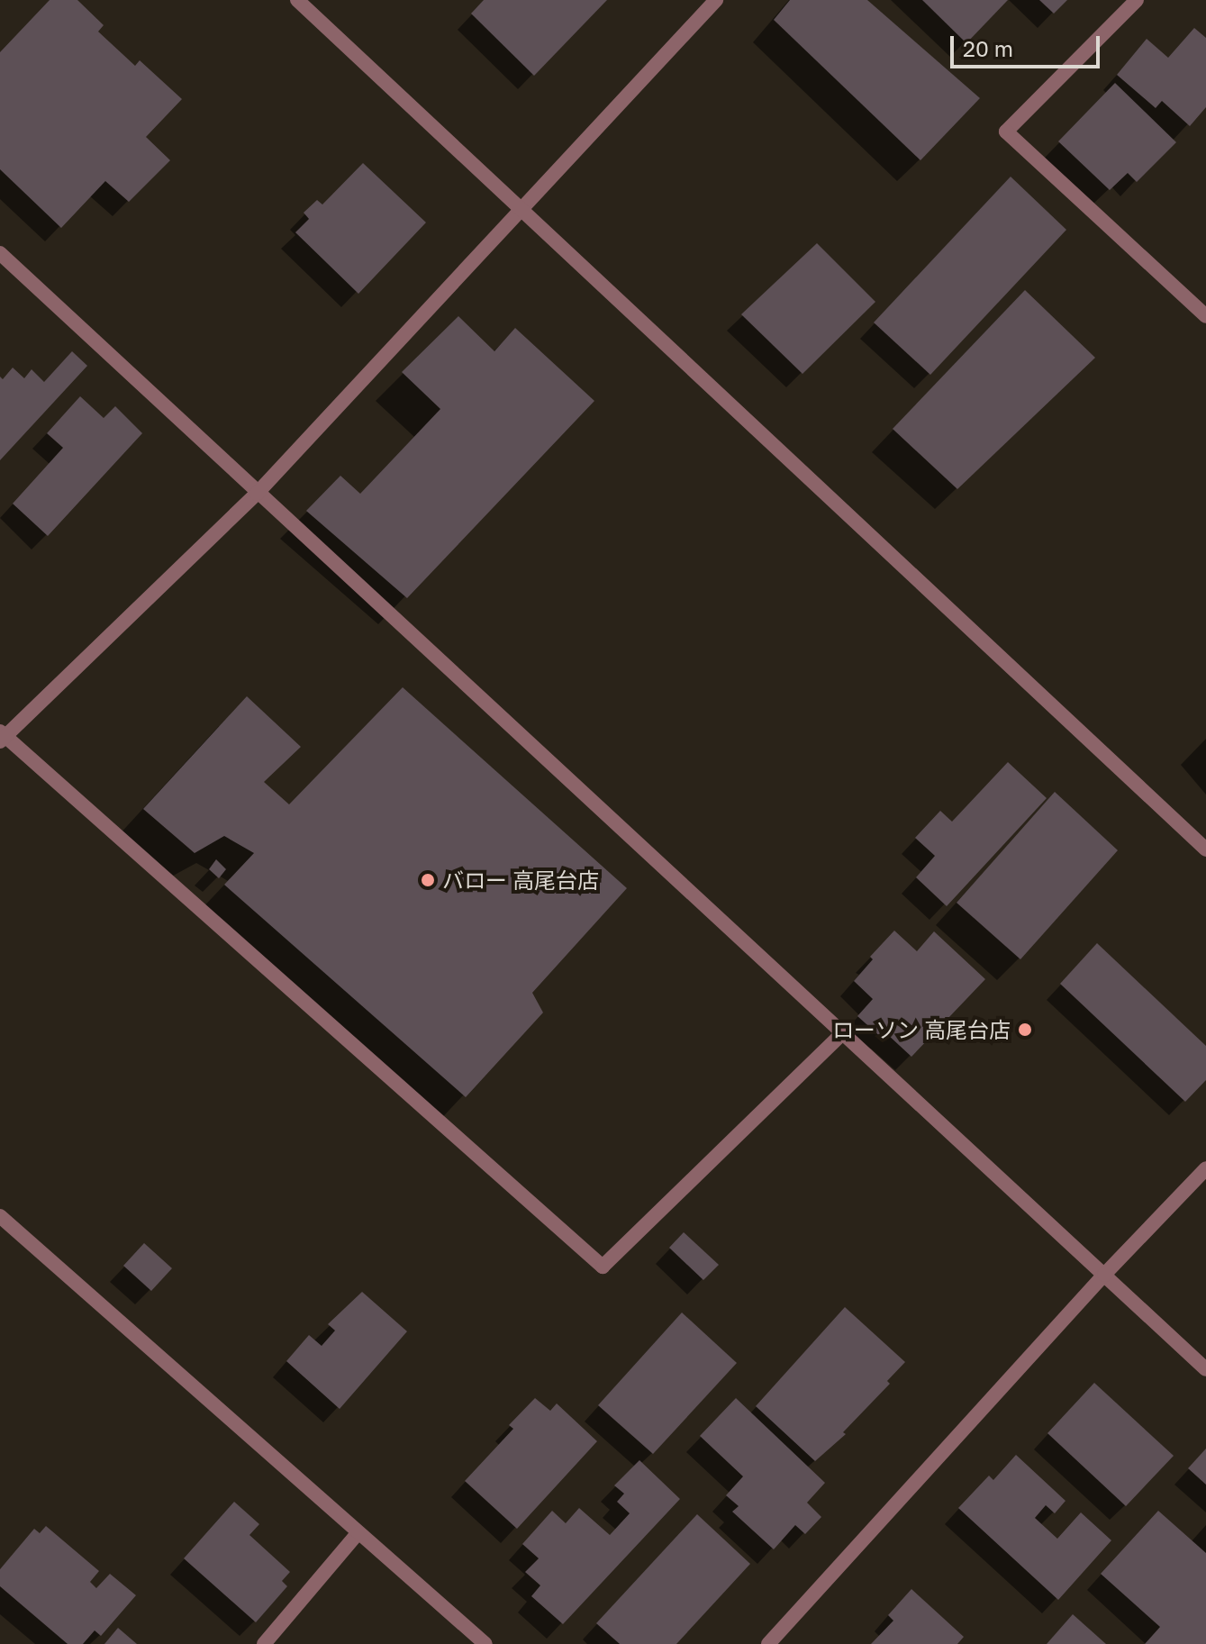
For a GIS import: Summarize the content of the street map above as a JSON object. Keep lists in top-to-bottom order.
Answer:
{
  "places": ["バロー 高尾台店", "ローソン 高尾台店"],
  "scale_bar": "20 m"
}
